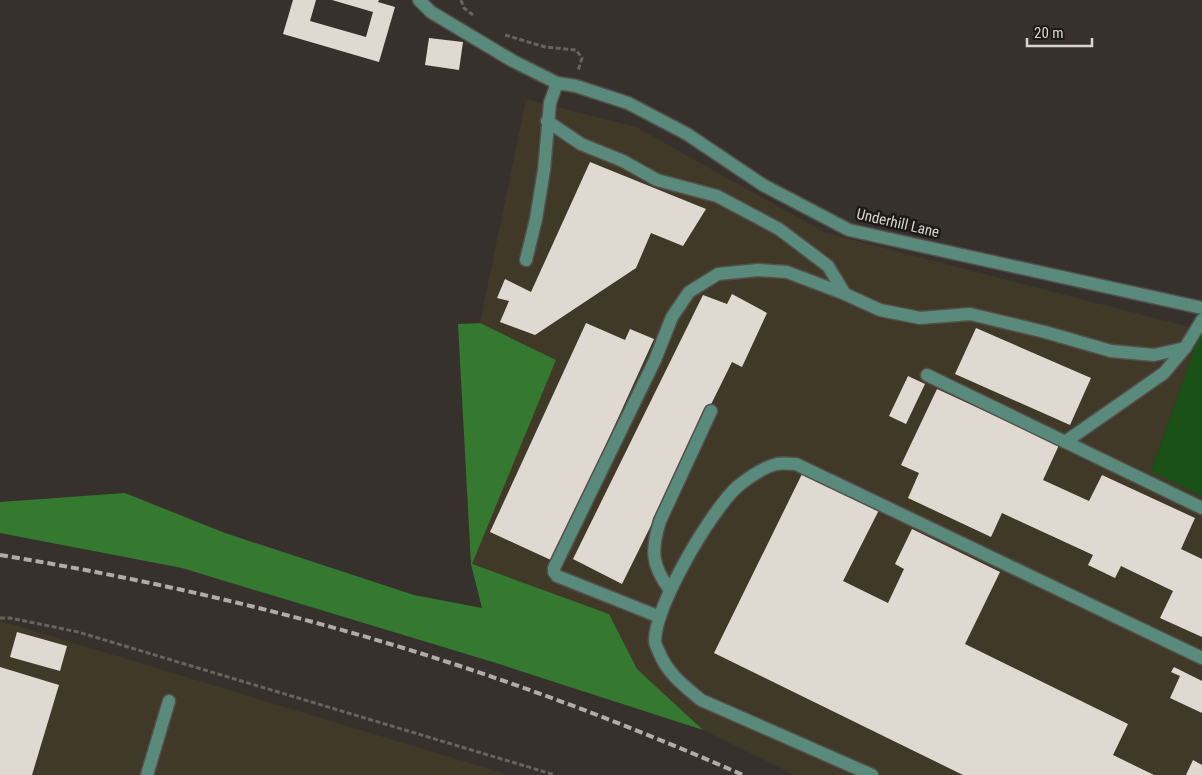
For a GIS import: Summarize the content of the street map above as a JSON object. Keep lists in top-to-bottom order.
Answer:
{
  "streets": {
    "street": ["Underhill Lane"]
  },
  "scale_bar": "20 m"
}
